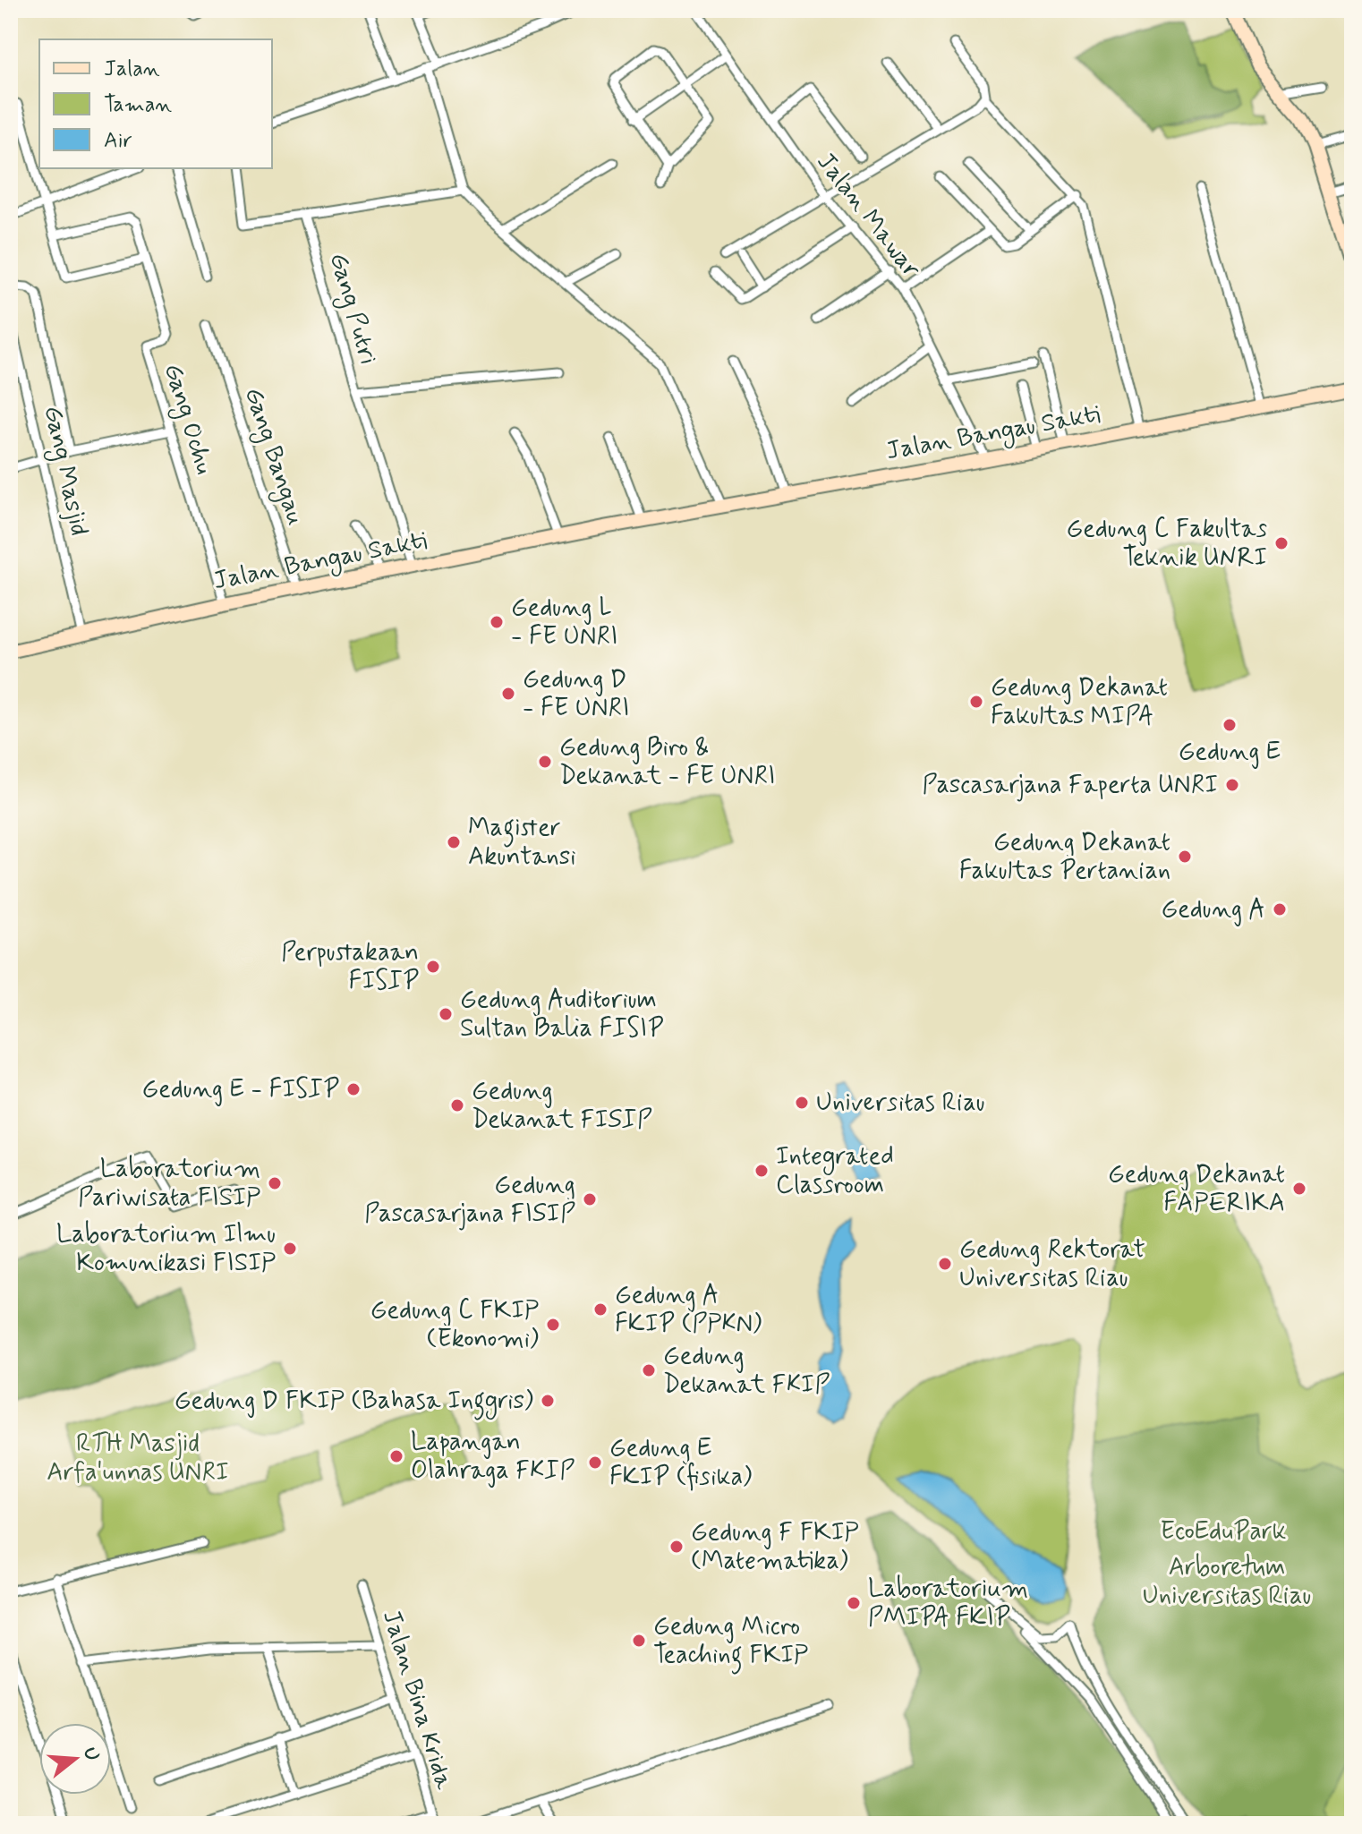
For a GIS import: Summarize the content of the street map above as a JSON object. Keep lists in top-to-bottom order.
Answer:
{
  "streets": {
    "street": [
      "Jalan Mawar",
      "Gang Putri",
      "Gang Ochu",
      "Jalan Bangau Sakti",
      "Gang Bangau",
      "Gang Masjid",
      "Jalan Bina Krida"
    ]
  },
  "crossings": [
    ["Jalan Mawar", "Jalan Bangau Sakti"],
    ["Gang Putri", "Jalan Bangau Sakti"],
    ["Gang Ochu", "Jalan Bangau Sakti"],
    ["Jalan Bangau Sakti", "Gang Bangau"],
    ["Jalan Bangau Sakti", "Gang Masjid"]
  ],
  "parks": ["RTH Masjid Arfa'unnas UNRI", "EcoEduPark", "Arboretum Universitas Riau"],
  "places": [
    "Gedung C Fakultas Teknik UNRI",
    "Gedung L - FE UNRI",
    "Gedung D - FE UNRI",
    "Gedung Dekanat Fakultas MIPA",
    "Gedung E",
    "Gedung Biro & Dekanat - FE UNRI",
    "Pascasarjana Faperta UNRI",
    "Magister Akuntansi",
    "Gedung Dekanat Fakultas Pertanian",
    "Gedung A",
    "Perpustakaan FISIP",
    "Gedung Auditorium Sultan Balia FISIP",
    "Gedung E - FISIP",
    "Universitas Riau",
    "Gedung Dekanat FISIP",
    "Integrated Classroom",
    "Laboratorium Pariwisata FISIP",
    "Gedung Dekanat FAPERIKA",
    "Gedung Pascasarjana FISIP",
    "Laboratorium Ilmu Komunikasi FISIP",
    "Gedung Rektorat Universitas Riau",
    "Gedung A FKIP (PPKN)",
    "Gedung C FKIP (Ekonomi)",
    "Gedung Dekanat FKIP",
    "Gedung D FKIP (Bahasa Inggris)",
    "Lapangan Olahraga FKIP",
    "Gedung E FKIP (fisika)",
    "Gedung F FKIP (Matematika)",
    "Laboratorium PMIPA FKIP",
    "Gedung Micro Teaching FKIP"
  ],
  "legend": ["Jalan", "Taman", "Air"],
  "north": "right"
}
